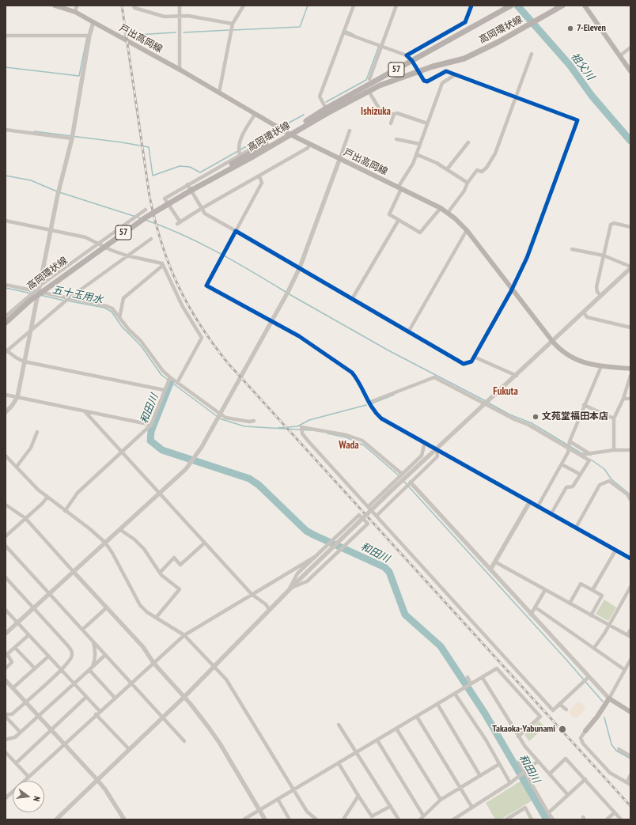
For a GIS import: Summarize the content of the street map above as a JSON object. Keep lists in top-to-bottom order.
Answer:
{
  "streets": {
    "main road": ["高岡環状線", "戸出高岡線", "57"]
  },
  "crossings": [
    ["高岡環状線", "戸出高岡線"]
  ],
  "districts": ["Ishizuka", "Fukuta", "Wada"],
  "water": ["祖父川", "五十玉用水", "和田川"],
  "places": ["7-Eleven", "文苑堂福田本店", "Takaoka-Yabunami"],
  "north": "right"
}
